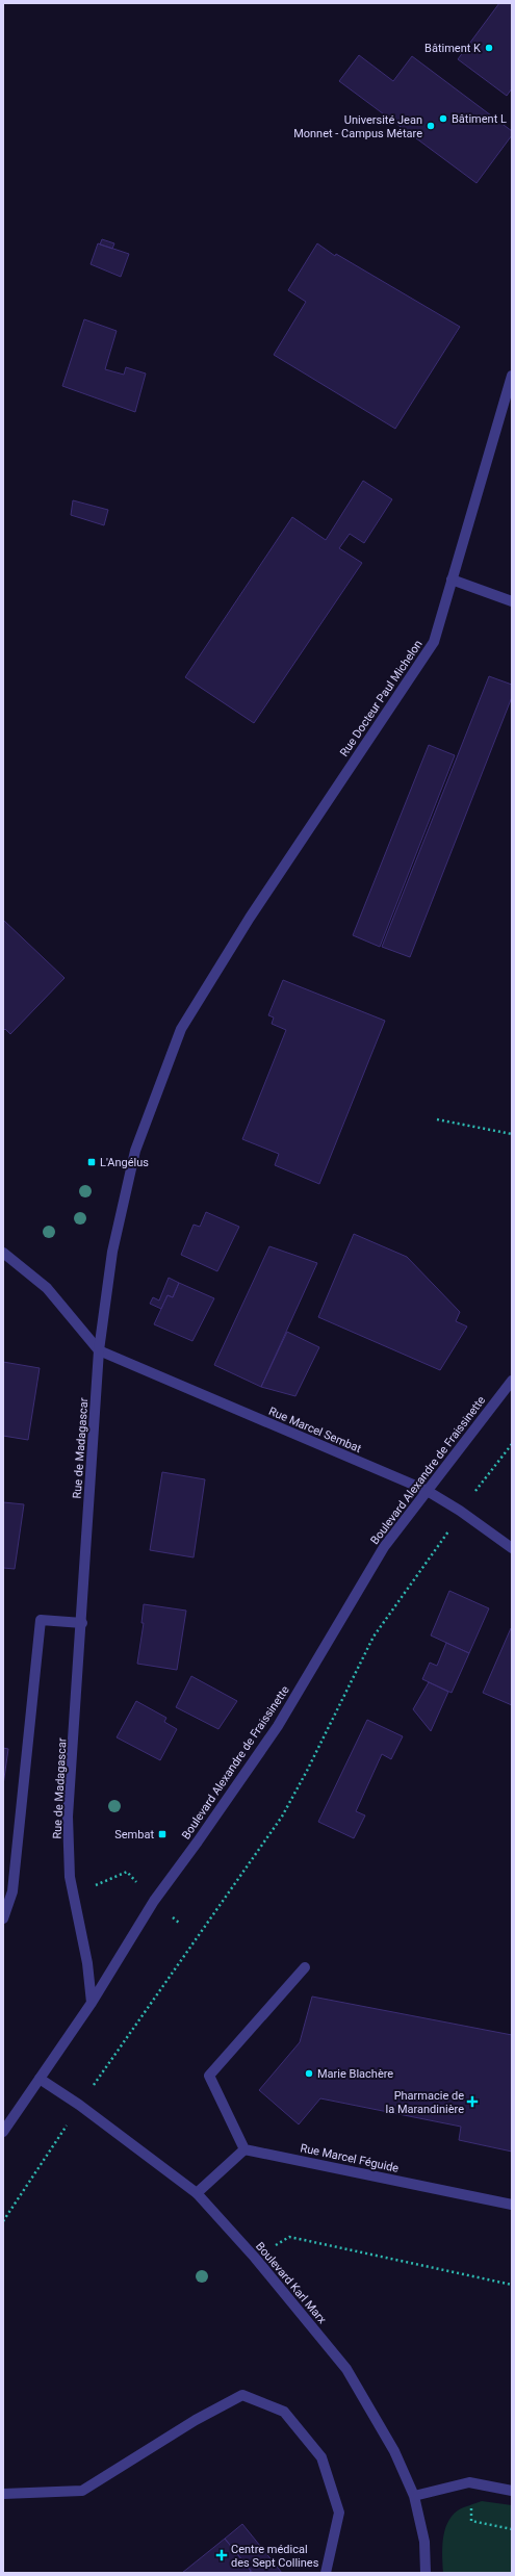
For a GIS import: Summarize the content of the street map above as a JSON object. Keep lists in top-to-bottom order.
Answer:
{
  "streets": {
    "street": [
      "Rue Docteur Paul Michelon",
      "Rue Marcel Sembat",
      "Rue de Madagascar",
      "Boulevard Alexandre de Fraissinette",
      "Rue Marcel Féguide",
      "Boulevard Karl Marx"
    ]
  },
  "crossings": [
    ["Rue Docteur Paul Michelon", "Rue Marcel Sembat"],
    ["Rue Docteur Paul Michelon", "Rue de Madagascar"],
    ["Rue Marcel Sembat", "Rue de Madagascar"],
    ["Rue Marcel Sembat", "Boulevard Alexandre de Fraissinette"],
    ["Rue de Madagascar", "Boulevard Alexandre de Fraissinette"],
    ["Boulevard Alexandre de Fraissinette", "Boulevard Karl Marx"]
  ],
  "places": {
    "other": [
      "Bâtiment K",
      "Bâtiment L",
      "Université Jean Monnet - Campus Métare",
      "Marie Blachère"
    ],
    "transit": ["L'Angélus", "Sembat"],
    "health": ["Pharmacie de la Marandinière", "Centre médical des Sept Collines"]
  }
}
